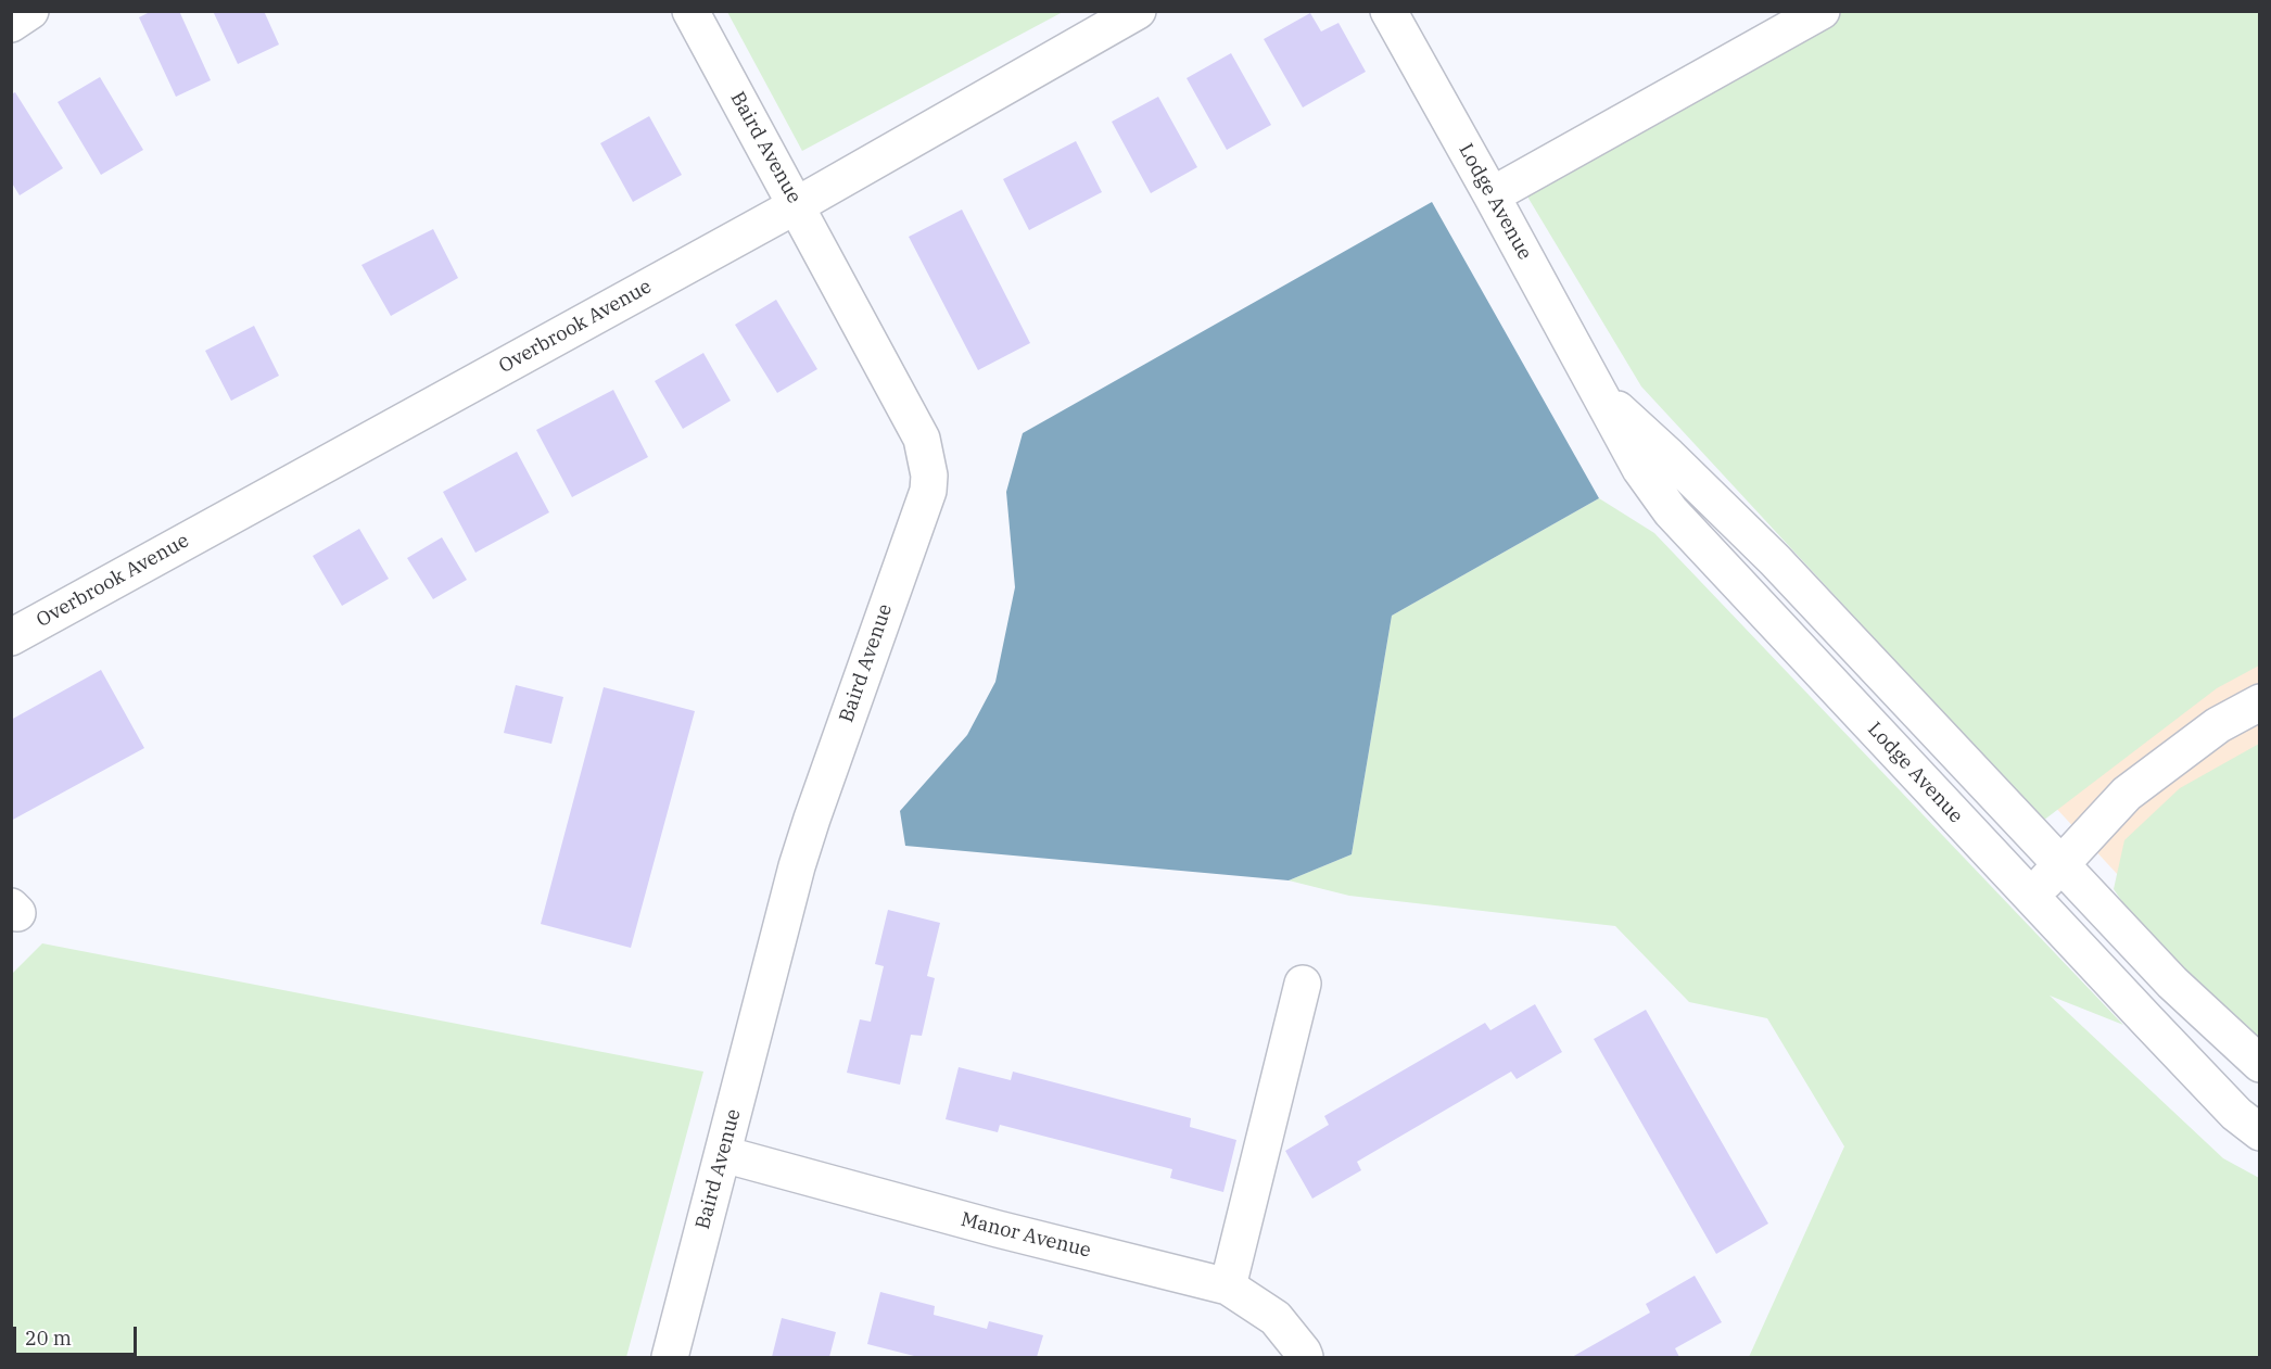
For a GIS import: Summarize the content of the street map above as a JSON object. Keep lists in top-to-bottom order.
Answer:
{
  "streets": {
    "street": [
      "Baird Avenue",
      "Lodge Avenue",
      "Overbrook Avenue",
      "Manor Avenue"
    ]
  },
  "crossings": [
    ["Baird Avenue", "Overbrook Avenue"],
    ["Baird Avenue", "Manor Avenue"]
  ],
  "scale_bar": "20 m"
}
